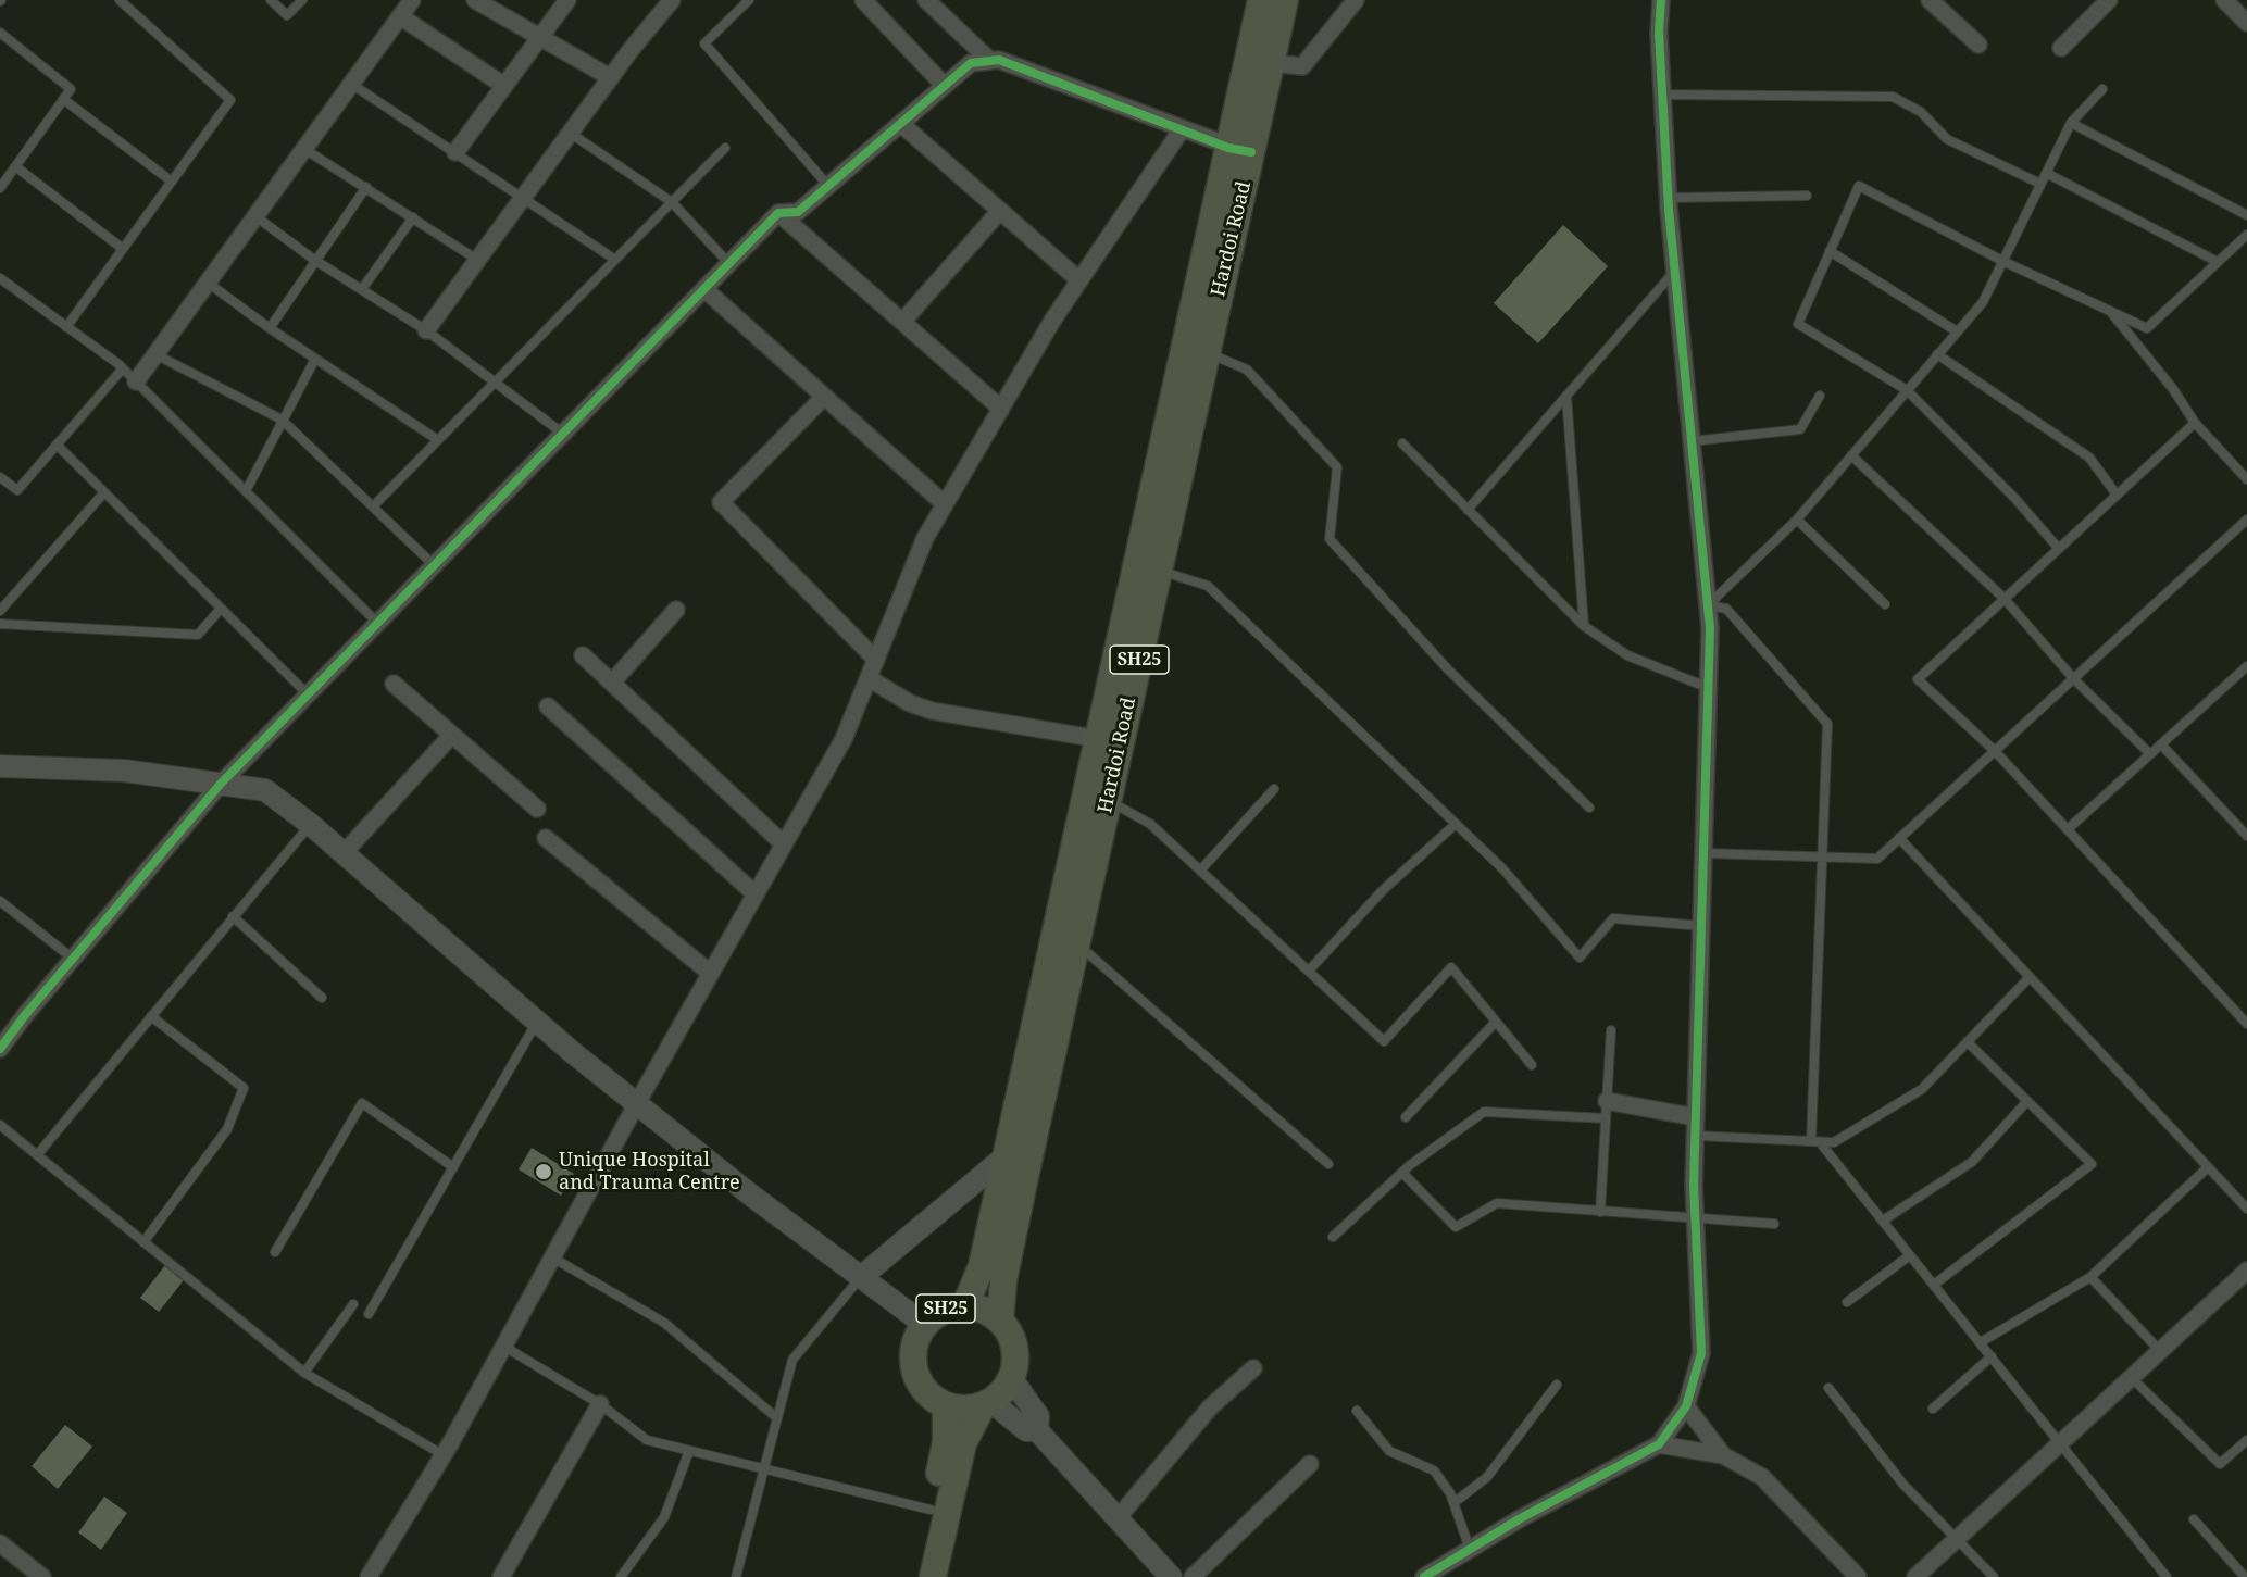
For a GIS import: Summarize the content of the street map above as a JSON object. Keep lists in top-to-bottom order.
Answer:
{
  "streets": {
    "main road": ["Hardoi Road", "SH25"]
  },
  "crossings": [
    ["Hardoi Road", "SH25"]
  ],
  "places": ["Unique Hospital and Trauma Centre"]
}
